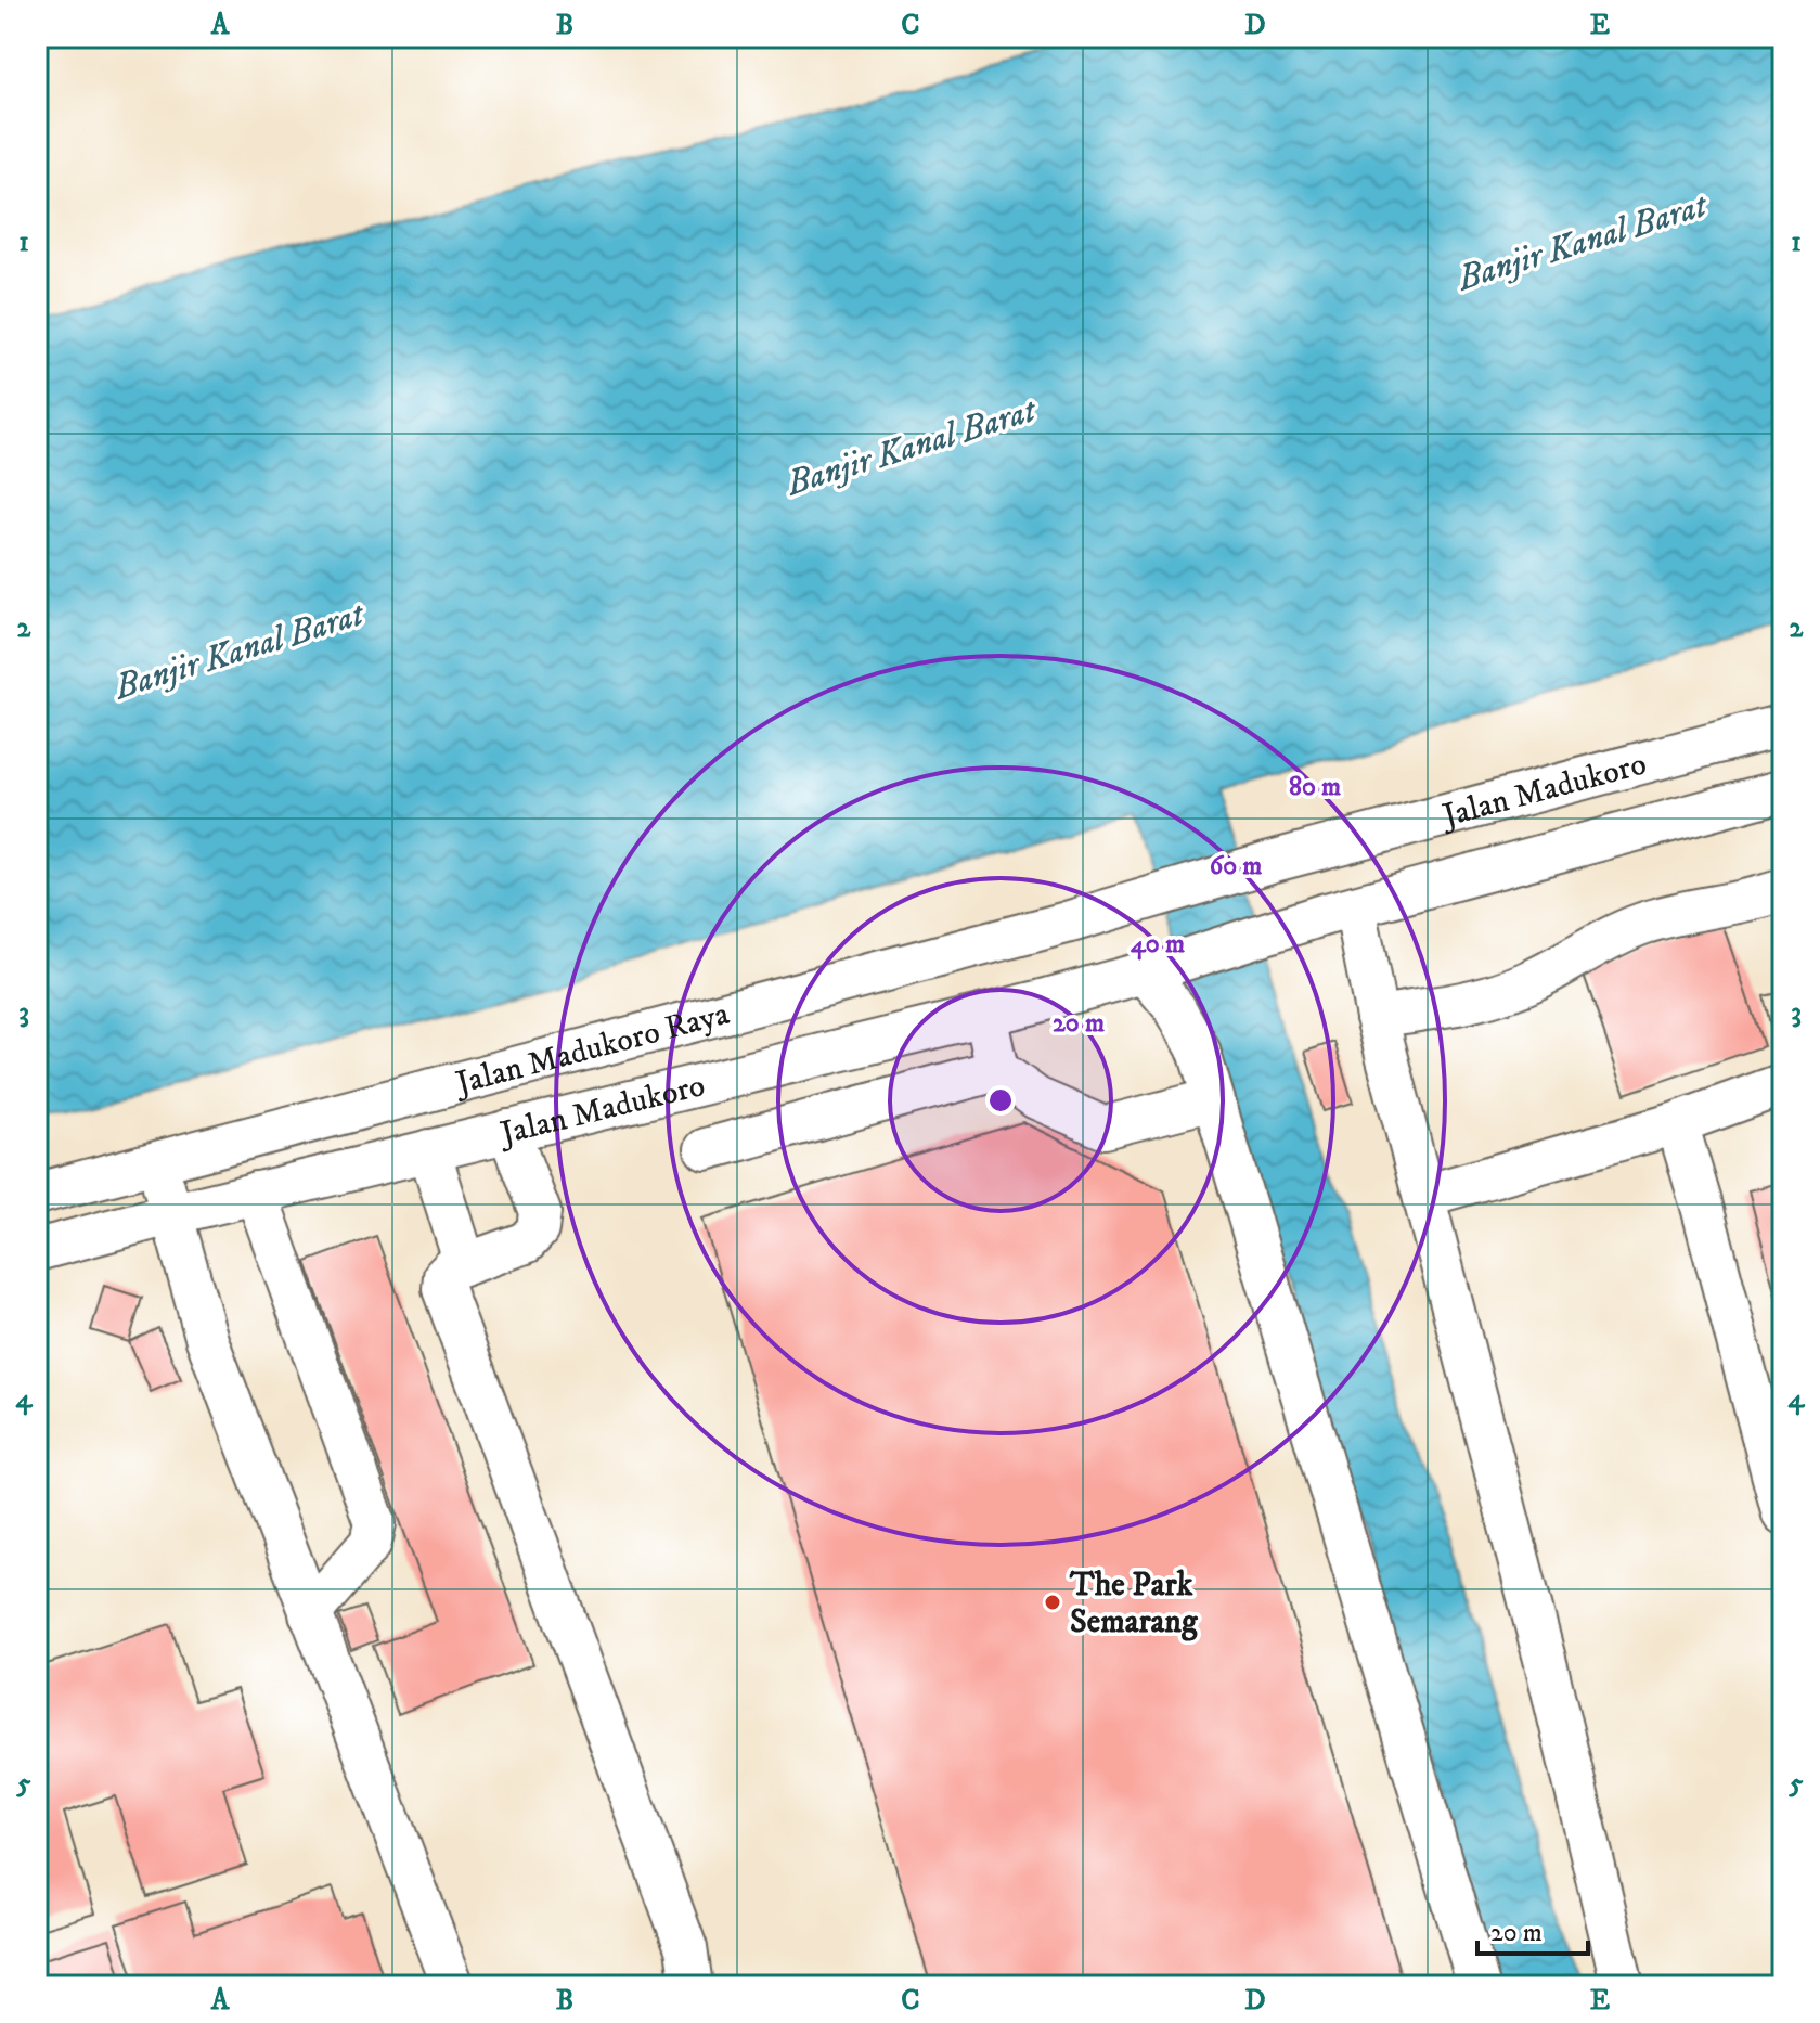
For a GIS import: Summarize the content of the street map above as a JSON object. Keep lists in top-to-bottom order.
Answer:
{
  "streets": {
    "street": ["Jalan Madukoro", "Jalan Madukoro Raya"]
  },
  "crossings": [
    ["Jalan Madukoro", "Jalan Madukoro Raya"]
  ],
  "water": ["Banjir Kanal Barat"],
  "places": ["The Park Semarang"],
  "scale_bar": "20 m",
  "grid": {
    "columns": [
      "A",
      "B",
      "C",
      "D",
      "E"
    ],
    "rows": [
      "1",
      "2",
      "3",
      "4",
      "5"
    ]
  },
  "rings": [
    "80 m",
    "60 m",
    "40 m",
    "20 m"
  ]
}
